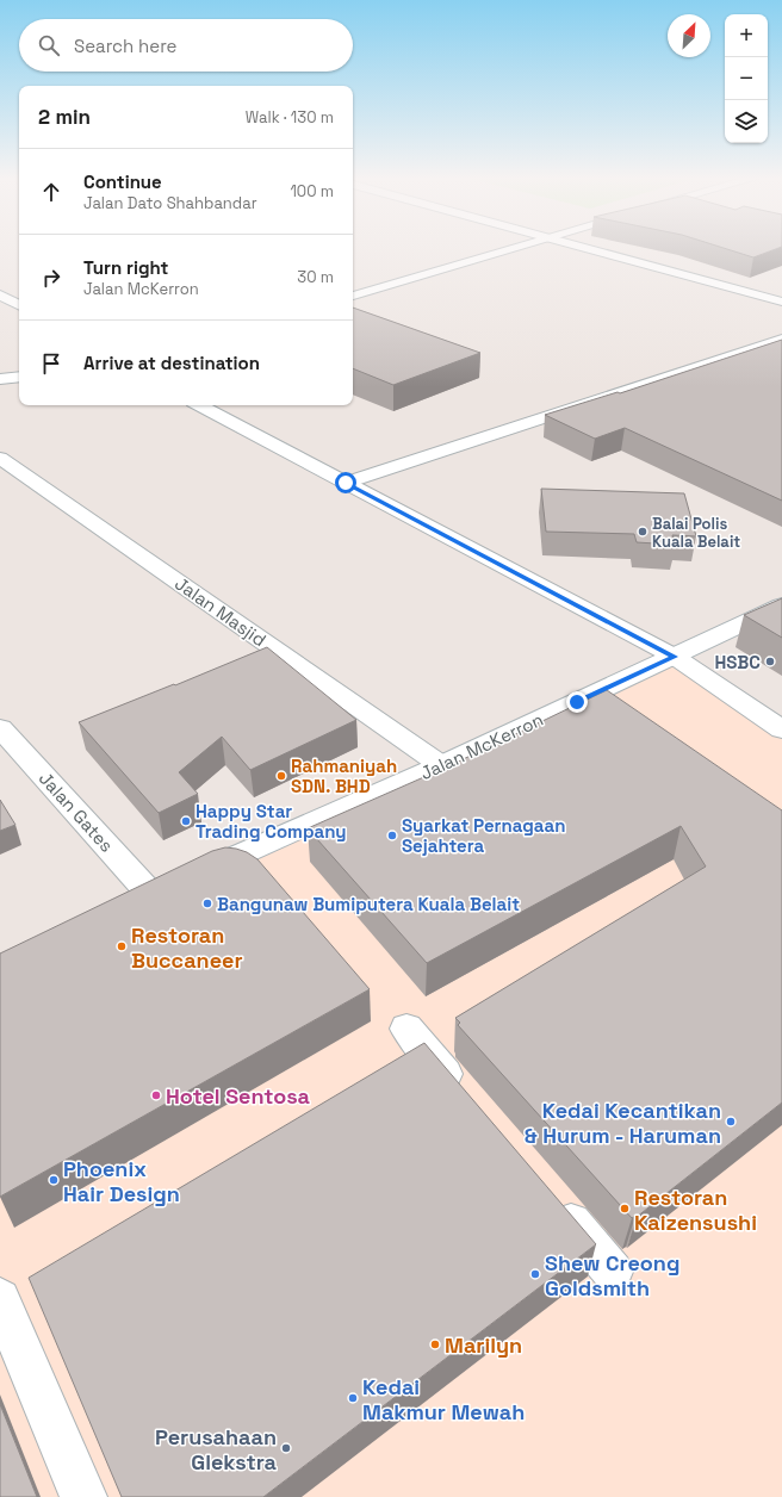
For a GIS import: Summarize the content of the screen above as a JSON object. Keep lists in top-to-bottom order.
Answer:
{
  "streets": {
    "street": ["Jalan Masjid", "Jalan McKerron", "Jalan Gates"]
  },
  "crossings": [
    ["Jalan Masjid", "Jalan McKerron"],
    ["Jalan McKerron", "Jalan Gates"]
  ],
  "places": [
    "Balai Polis Kuala Belait",
    "HSBC",
    "Rahmaniyah SDN. BHD",
    "Happy Star Trading Company",
    "Syarkat Pernagaan Sejahtera",
    "Bangunaw Bumiputera Kuala Belait",
    "Restoran Buccaneer",
    "Hotel Sentosa",
    "Kedai Kecantikan & Hurum - Haruman",
    "Phoenix Hair Design",
    "Restoran Kaizensushi",
    "Shew Creong Goldsmith",
    "Marilyn",
    "Kedai Makmur Mewah",
    "Perusahaan Glekstra"
  ],
  "north": "top right",
  "page": {
    "map_buttons": ["+", "−"],
    "search": "Search here",
    "heading": ["2 min", "Walk · 130 m"],
    "list": [
      ["Continue", "Jalan Dato Shahbandar", "100 m"],
      ["Turn right", "Jalan McKerron", "30 m"],
      "Arrive at destination"
    ]
  }
}
